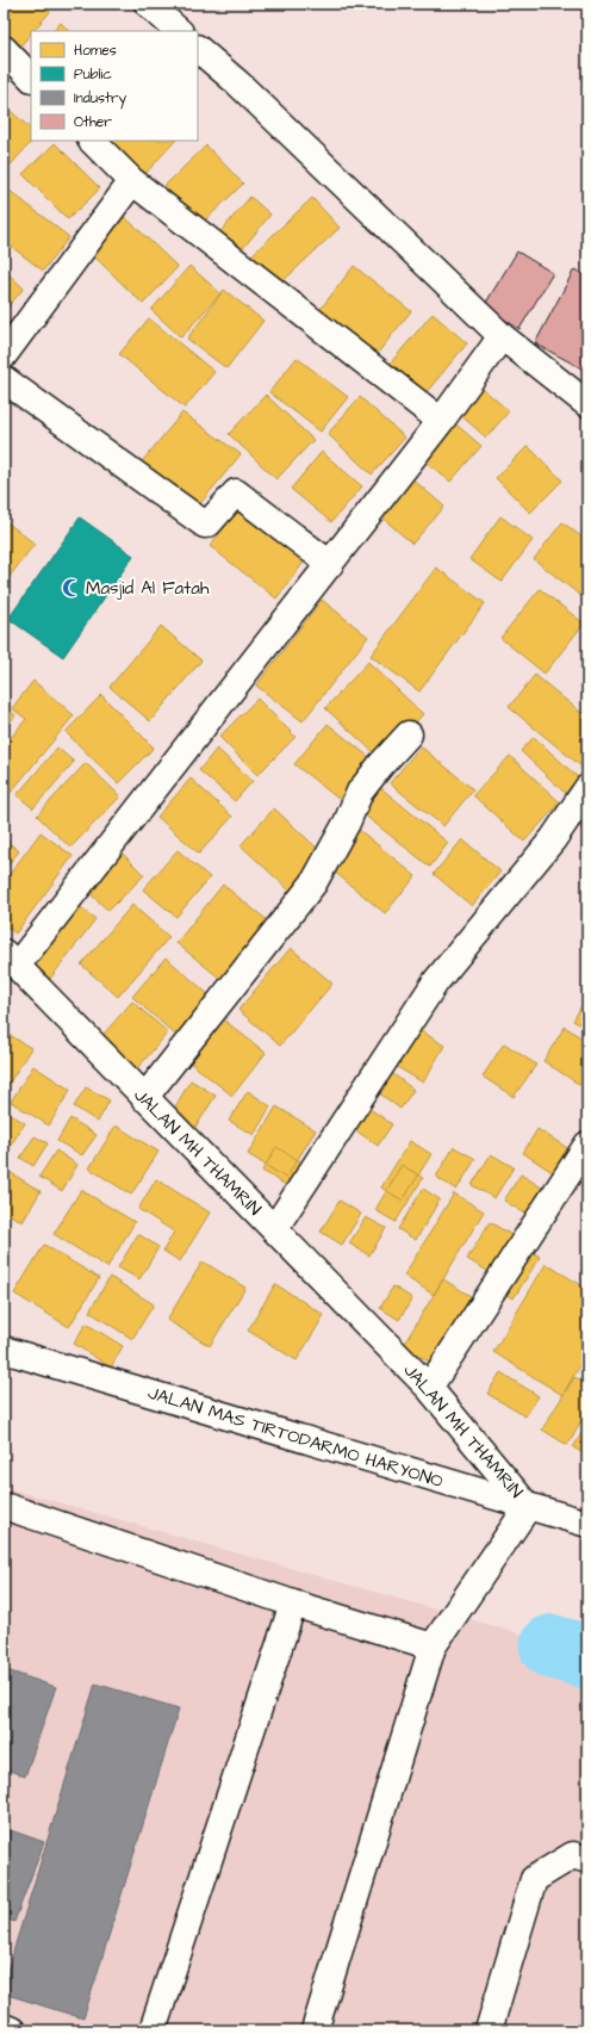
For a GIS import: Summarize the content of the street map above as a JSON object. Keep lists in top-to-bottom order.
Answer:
{
  "streets": {
    "street": ["JALAN MH THAMRIN", "JALAN MAS TIRTODARMO HARYONO"]
  },
  "crossings": [
    ["JALAN MH THAMRIN", "JALAN MAS TIRTODARMO HARYONO"]
  ],
  "places": {
    "mosque": ["Masjid Al Fatah"]
  },
  "legend": [
    "Homes",
    "Public",
    "Industry",
    "Other"
  ]
}
